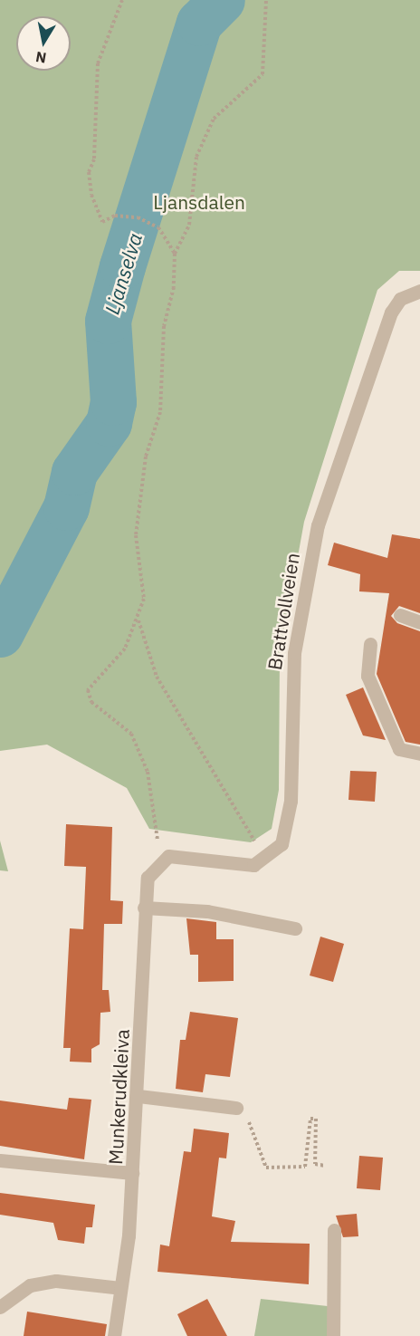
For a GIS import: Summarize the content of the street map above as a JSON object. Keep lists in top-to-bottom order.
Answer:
{
  "streets": {
    "street": ["Brattvollveien", "Munkerudkleiva"]
  },
  "water": ["Ljanselva"],
  "parks": ["Ljansdalen"],
  "north": "bottom"
}
